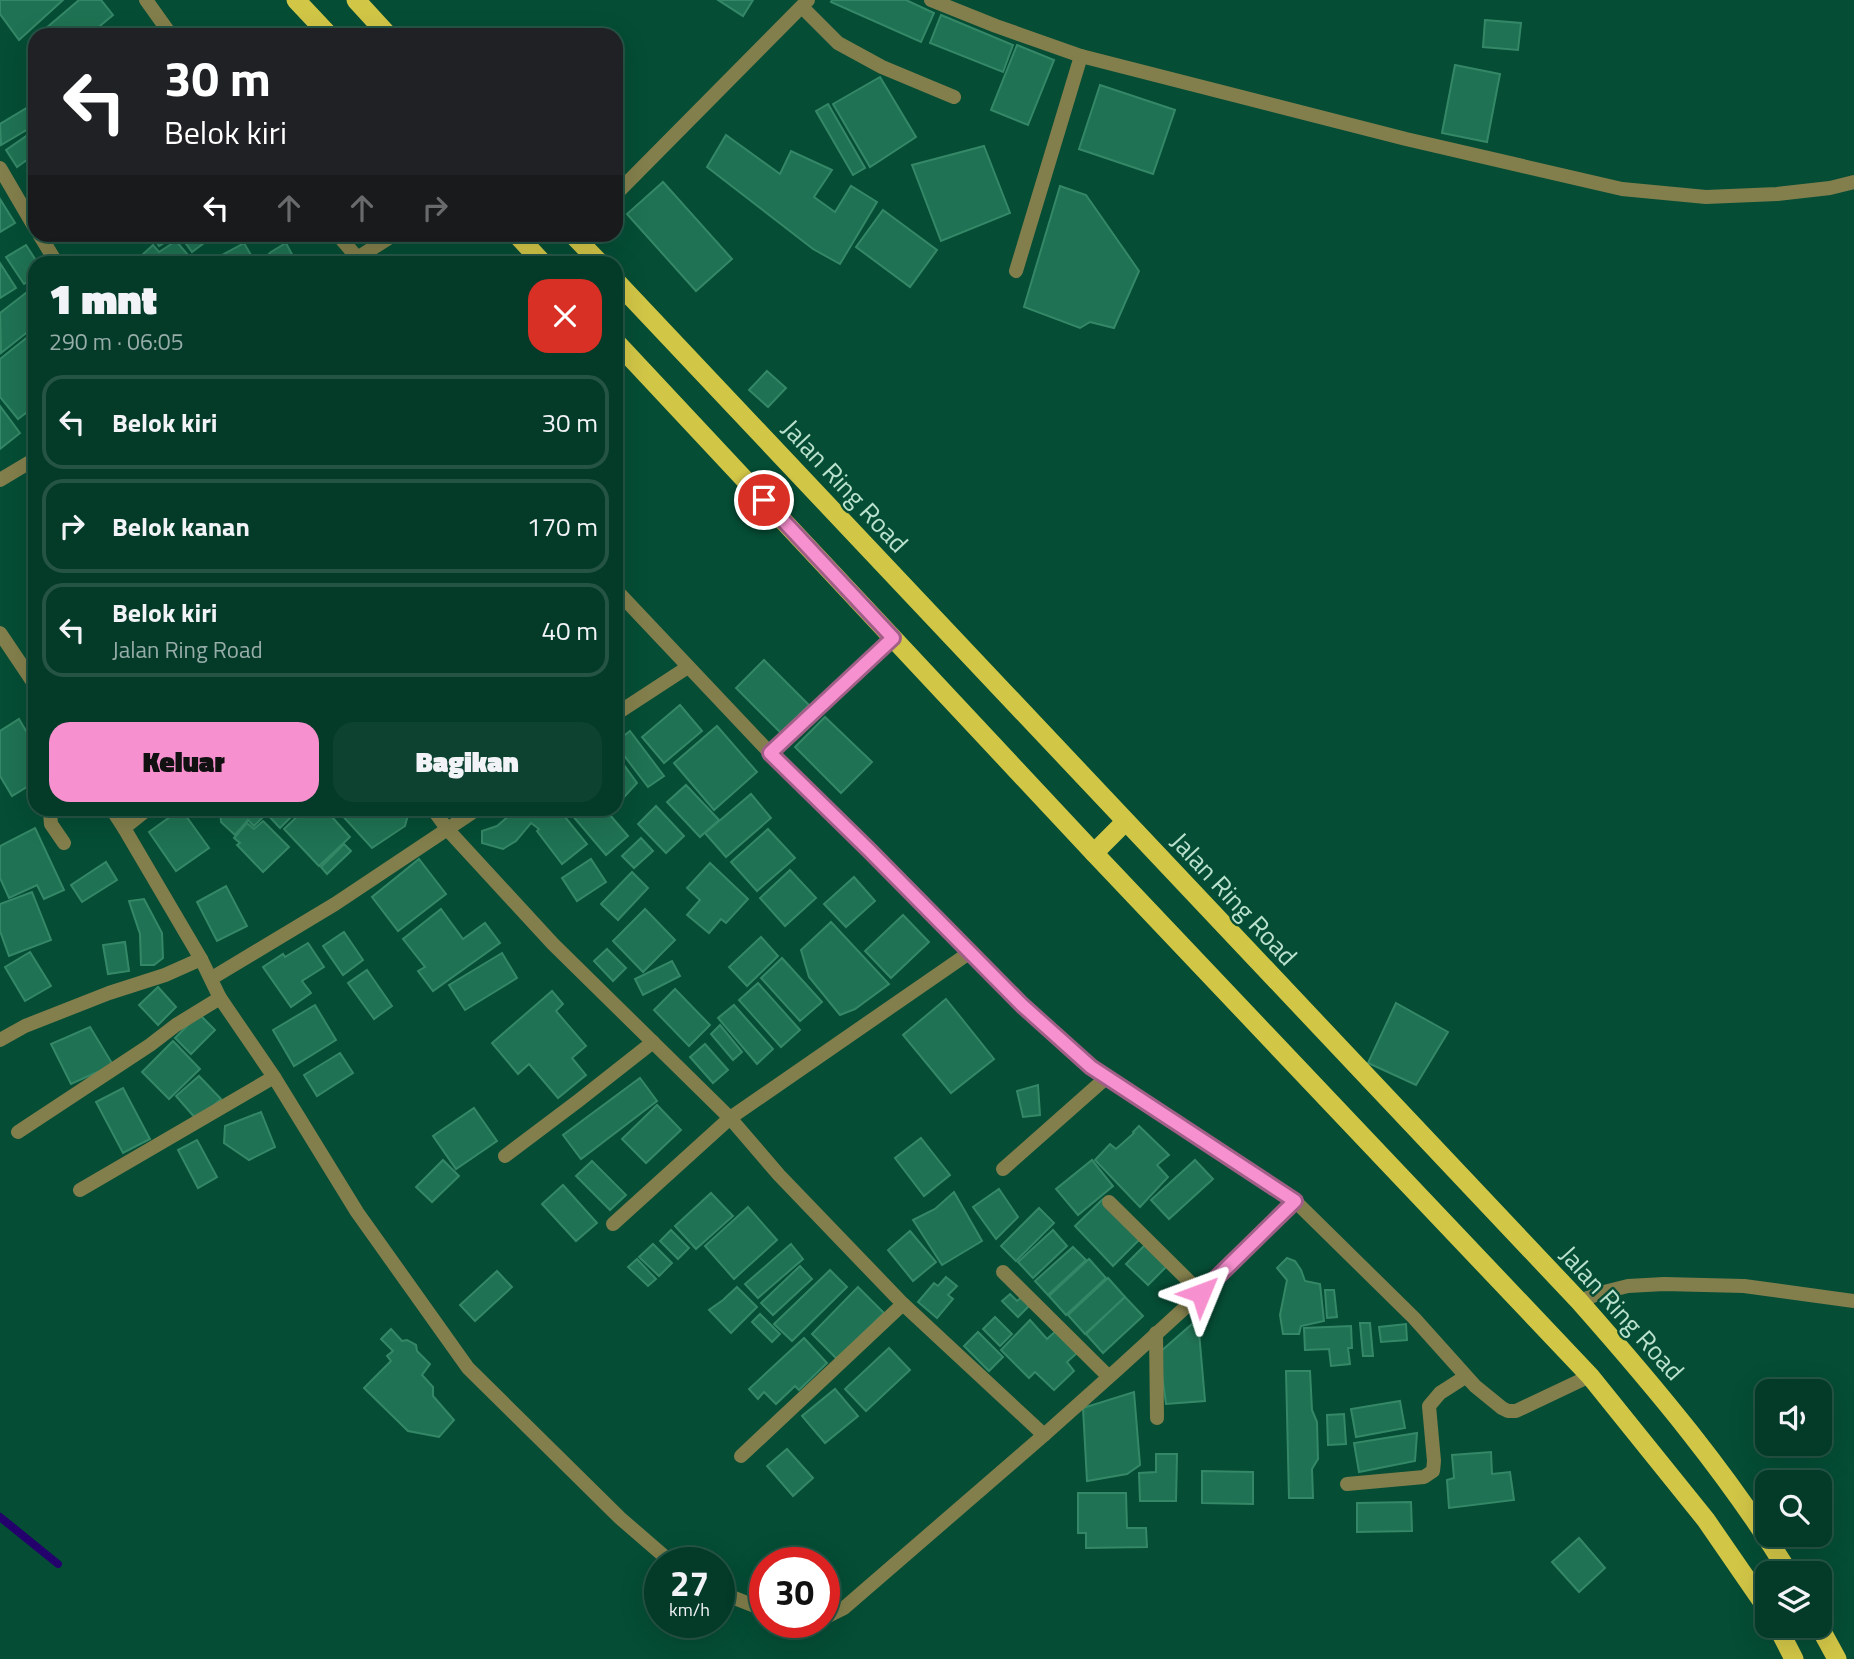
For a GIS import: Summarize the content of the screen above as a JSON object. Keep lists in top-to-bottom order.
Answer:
{
  "streets": {
    "highway": ["Jalan Ring Road"]
  },
  "page": {
    "turn": ["30 m", "Belok kiri"],
    "heading": ["1 mnt", "290 m · 06:05"],
    "list": [
      {
        "name": "Belok kiri",
        "value": "30 m"
      },
      {
        "name": "Belok kanan",
        "value": "170 m"
      },
      {
        "name": "Belok kiri",
        "note": "Jalan Ring Road",
        "value": "40 m"
      }
    ],
    "buttons": ["Keluar", "Bagikan"],
    "speed": "27 km/h",
    "limit": "30"
  }
}
